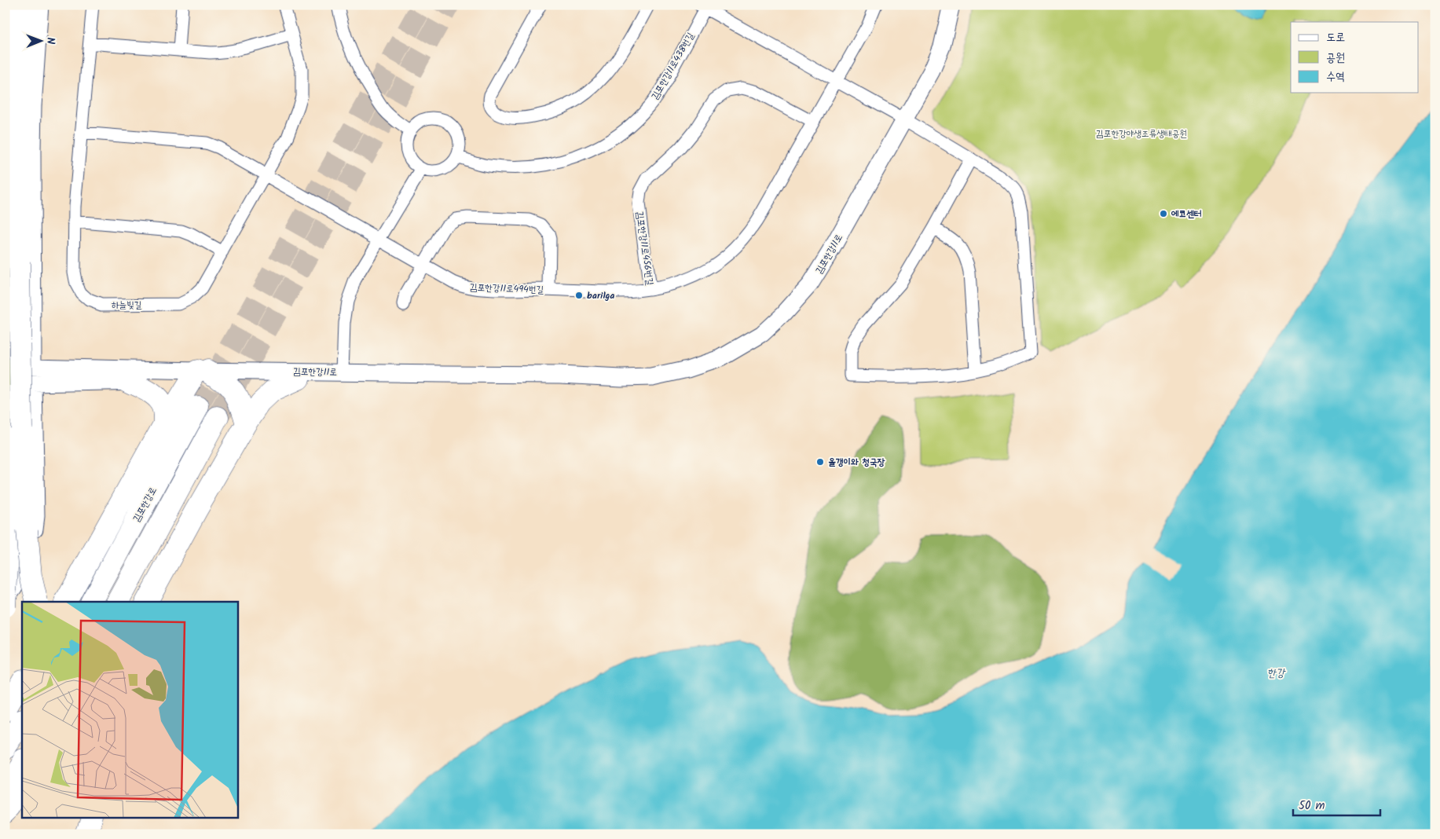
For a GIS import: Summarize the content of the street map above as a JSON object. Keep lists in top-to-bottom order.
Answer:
{
  "streets": {
    "highway": ["김포한강로"],
    "main road": ["김포한강11로"],
    "street": [
      "김포한강11로438번길",
      "김포한강11로456번길",
      "김포한강11로494번길",
      "하늘빛길"
    ]
  },
  "crossings": [
    ["김포한강11로456번길", "김포한강11로494번길"]
  ],
  "water": ["한강"],
  "parks": ["김포한강야생조류생태공원"],
  "places": ["에코센터", "barilga", "올갱이와 청국장"],
  "legend": ["도로", "공원", "수역"],
  "scale_bar": "50 m",
  "north": "right"
}
